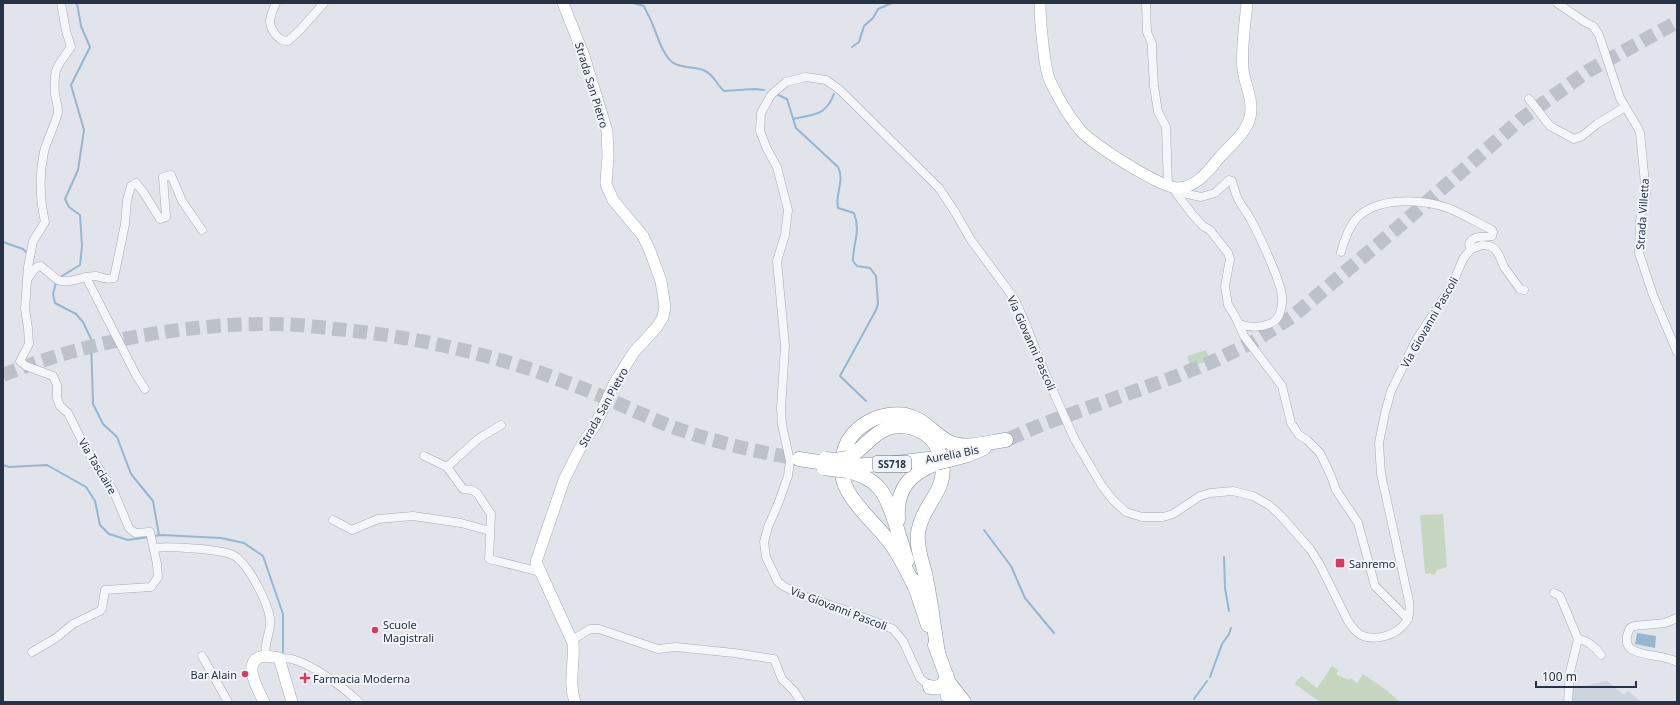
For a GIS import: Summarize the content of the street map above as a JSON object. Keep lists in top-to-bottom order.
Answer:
{
  "streets": {
    "highway": ["Aurelia Bis", "SS718"],
    "street": [
      "Strada San Pietro",
      "Strada Villetta",
      "Via Giovanni Pascoli",
      "Via Tasciaire"
    ]
  },
  "places": {
    "transit": ["Sanremo"],
    "other": ["Scuole Magistrali", "Bar Alain"],
    "health": ["Farmacia Moderna"]
  },
  "scale_bar": "100 m"
}
